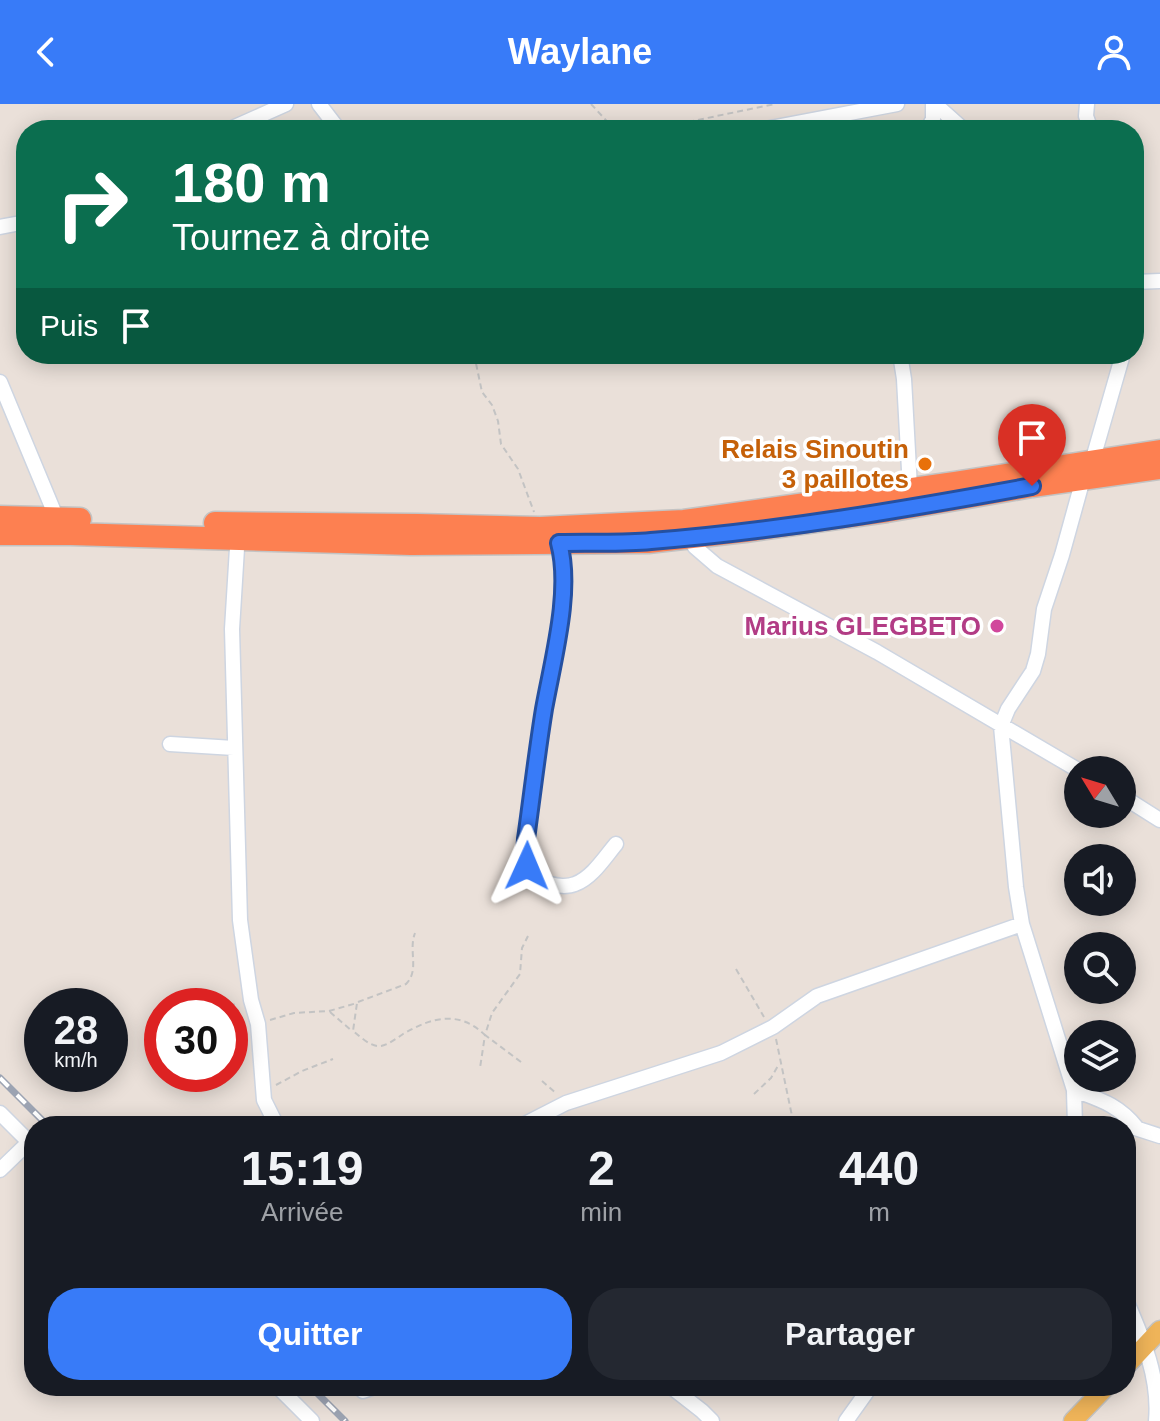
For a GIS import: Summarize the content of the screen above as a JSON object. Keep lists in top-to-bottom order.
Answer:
{
  "places": ["Relais Sinoutin 3 paillotes", "Marius GLEGBETO"],
  "north": "top left",
  "page": {
    "header": "Waylane",
    "turn": ["180 m", "Tournez à droite"],
    "then": "Puis",
    "speed": "28 km/h",
    "limit": "30",
    "eta": [
      "15:19",
      "Arrivée",
      "2",
      "min",
      "440",
      "m"
    ],
    "buttons": ["Quitter", "Partager"]
  }
}
